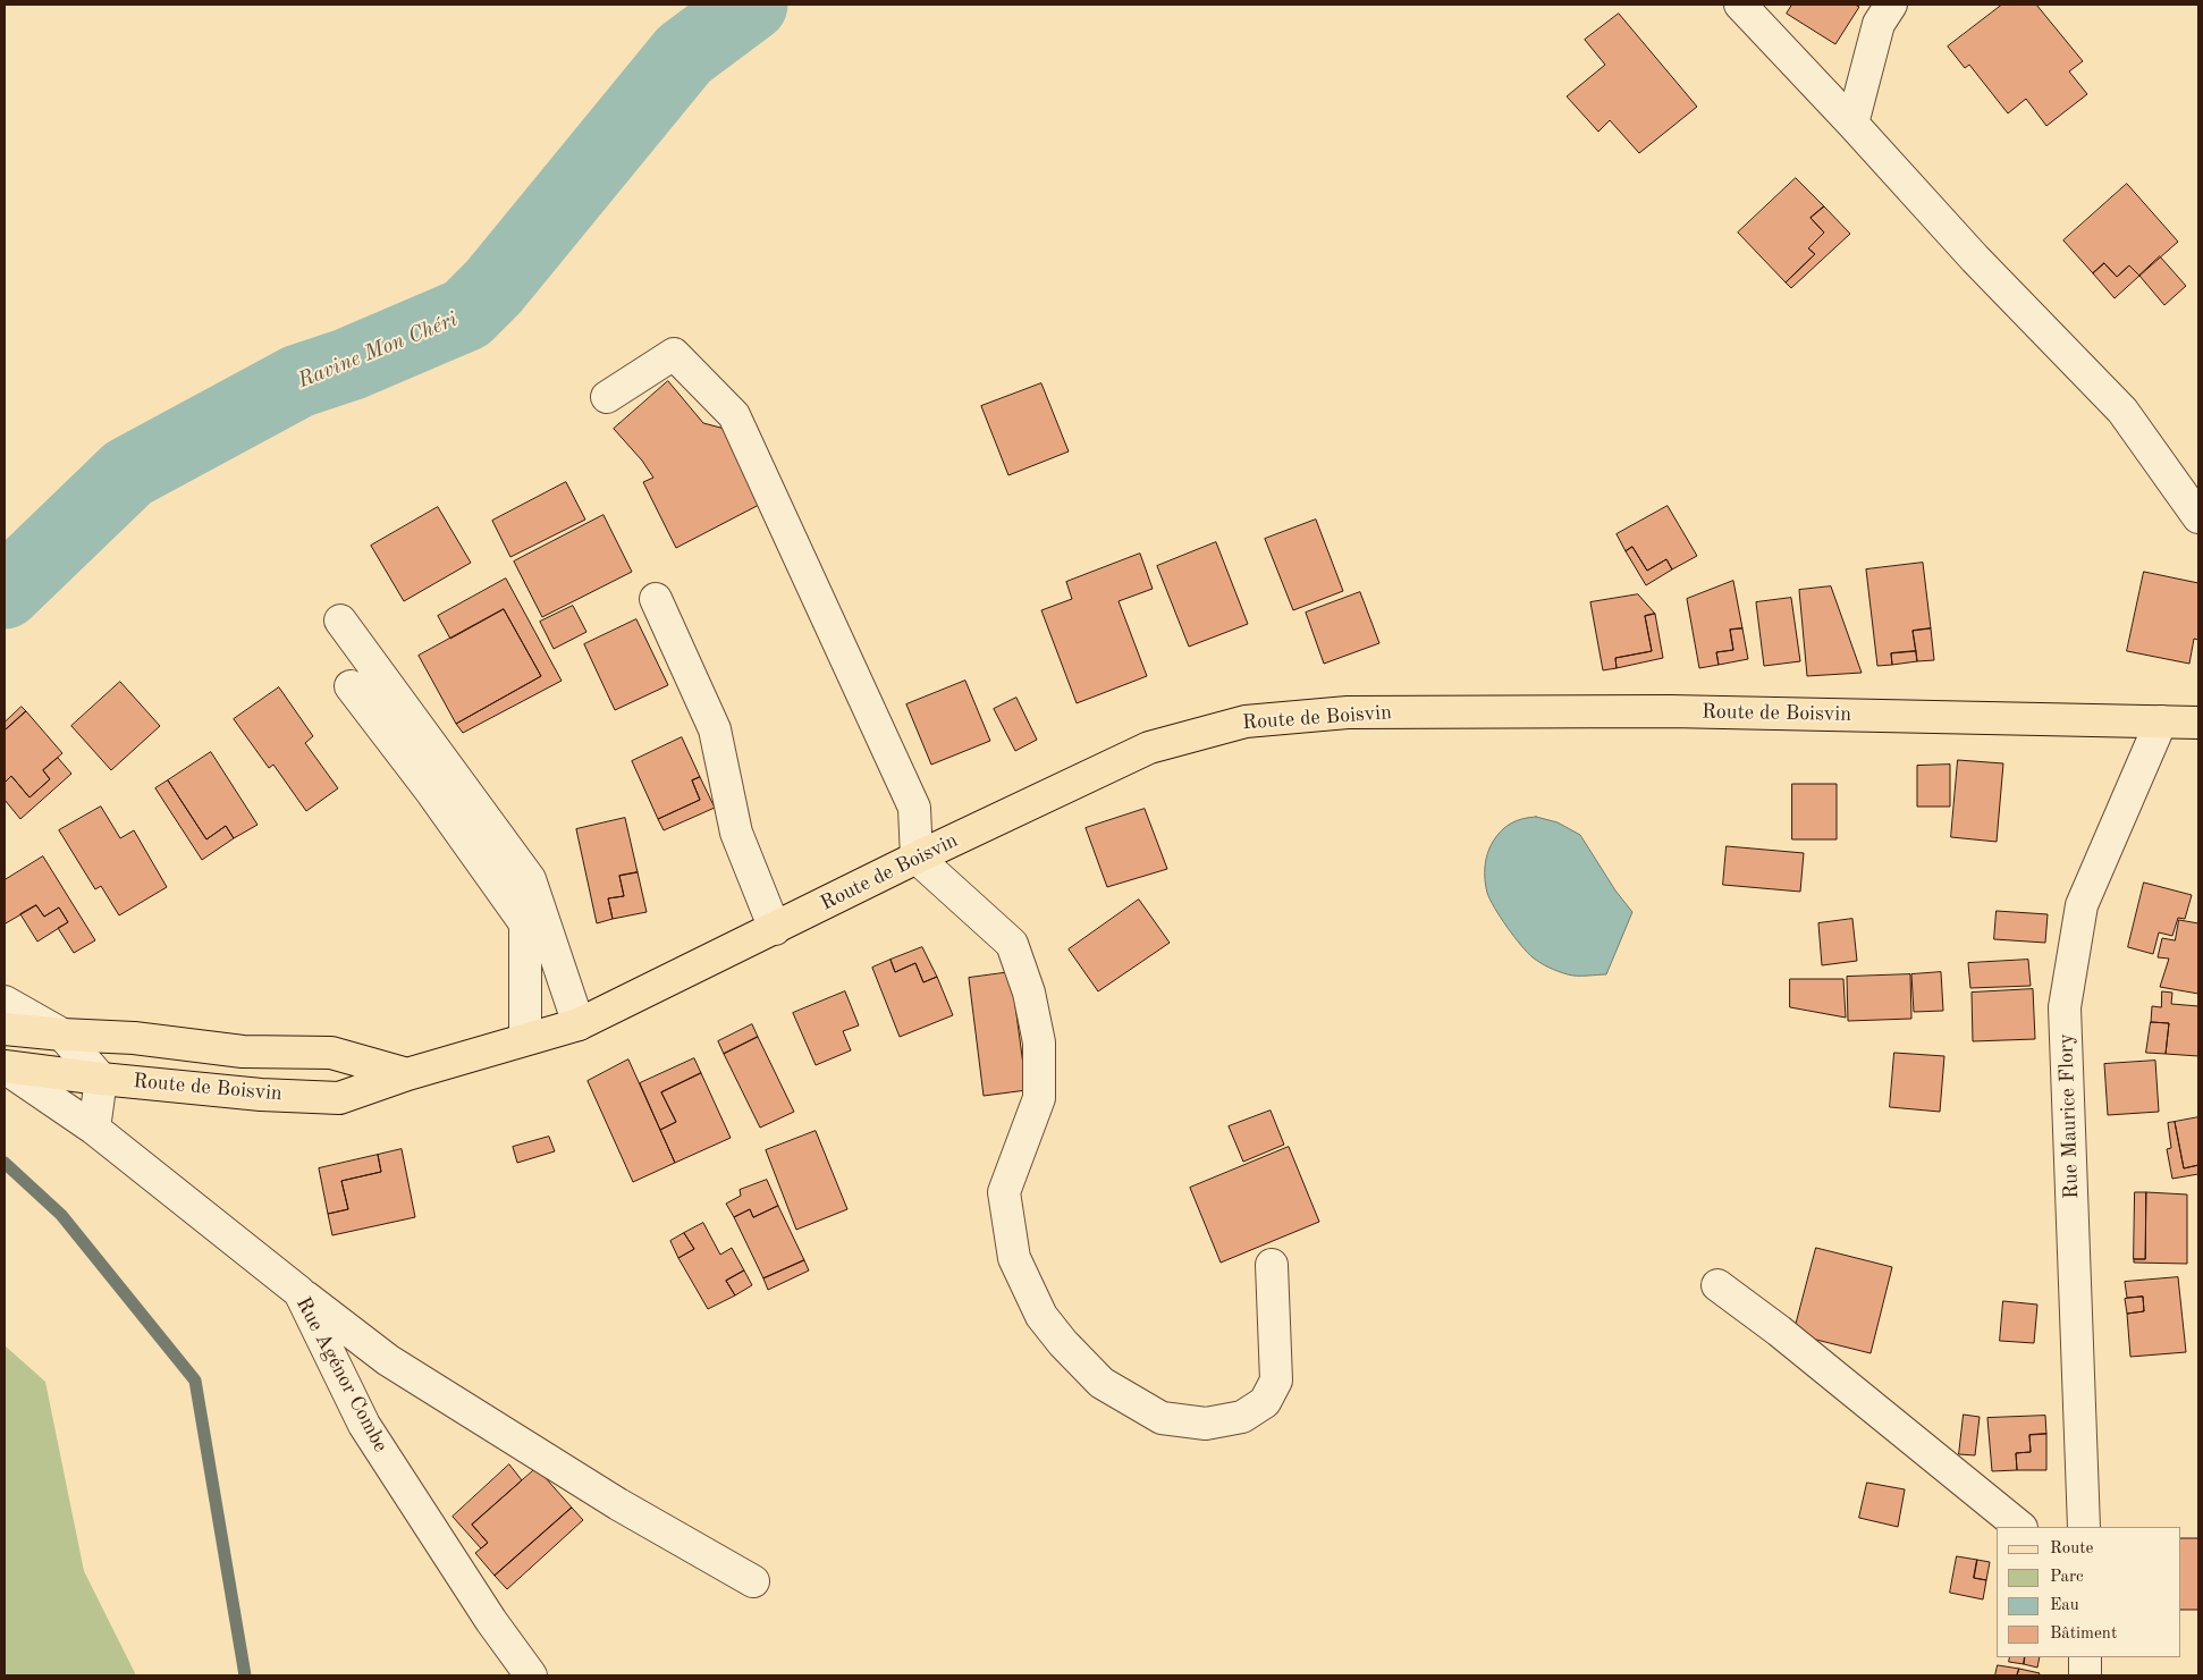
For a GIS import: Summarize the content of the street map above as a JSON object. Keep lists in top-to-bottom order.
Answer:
{
  "streets": {
    "main road": ["Route de Boisvin"],
    "street": ["Rue Maurice Flory", "Rue Agénor Combe"]
  },
  "crossings": [
    ["Route de Boisvin", "Rue Maurice Flory"],
    ["Route de Boisvin", "Rue Agénor Combe"]
  ],
  "water": ["Ravine Mon Chéri"],
  "legend": [
    "Route",
    "Parc",
    "Eau",
    "Bâtiment"
  ]
}
